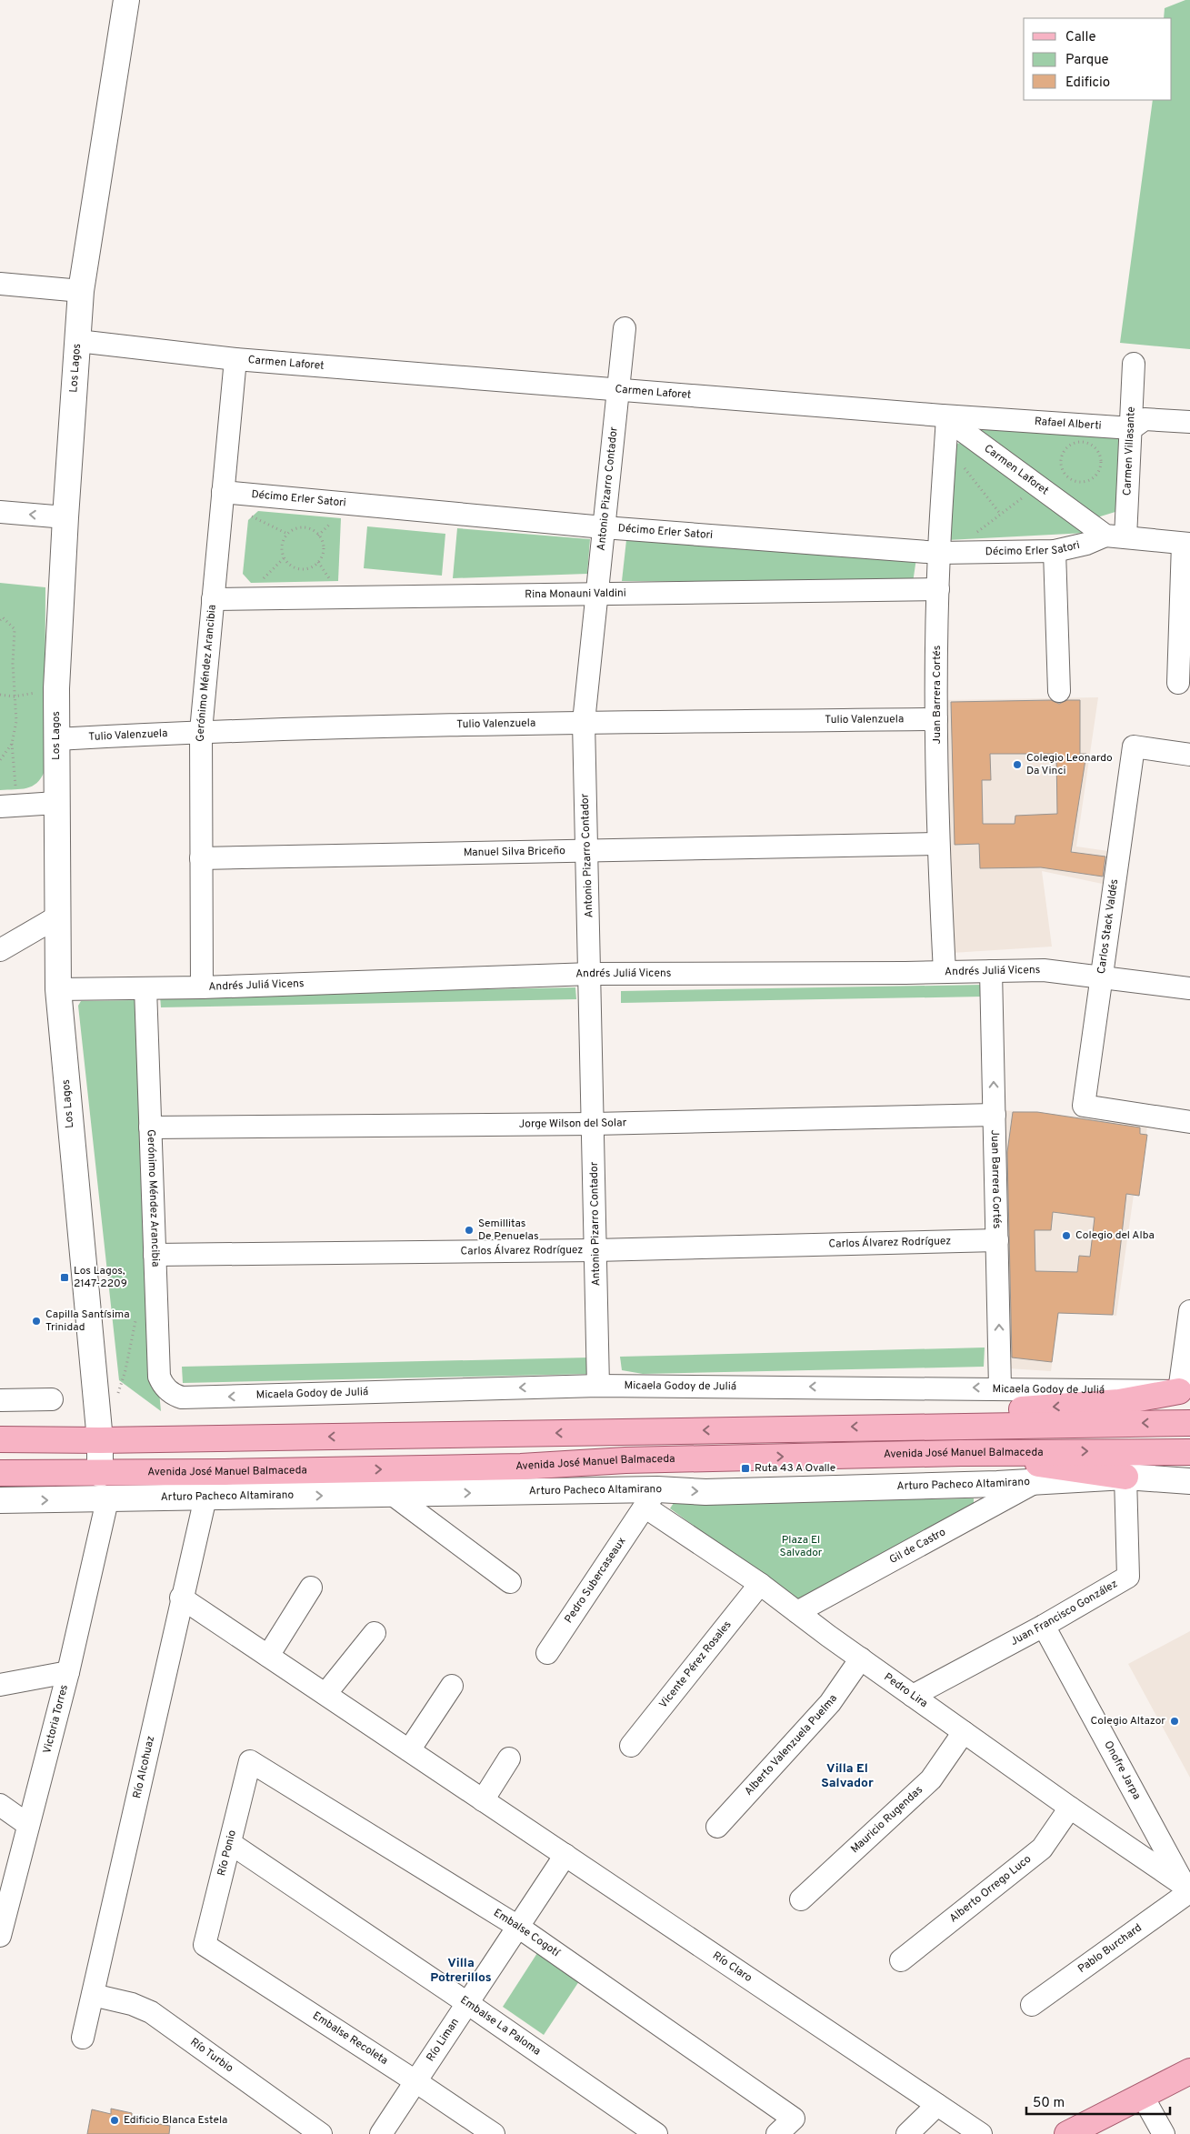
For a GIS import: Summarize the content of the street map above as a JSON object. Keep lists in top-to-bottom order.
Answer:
{
  "streets": {
    "main road": ["Los Lagos", "Avenida José Manuel Balmaceda", "Arturo Pacheco Altamirano"],
    "street": [
      "Carmen Laforet",
      "Rafael Alberti",
      "Carmen Villasante",
      "Antonio Pizarro Contador",
      "Décimo Erler Satori",
      "Rina Monauni Valdini",
      "Gerónimo Méndez Arancibia",
      "Juan Barrera Cortés",
      "Tulio Valenzuela",
      "Manuel Silva Briceño",
      "Carlos Stack Valdés",
      "Andrés Juliá Vicens",
      "Jorge Wilson del Solar",
      "Carlos Álvarez Rodríguez",
      "Micaela Godoy de Juliá",
      "Gil de Castro",
      "Pedro Subercaseaux",
      "Juan Francisco González",
      "Vicente Pérez Rosales",
      "Pedro Lira",
      "Victoria Torres",
      "Alberto Valenzuela Puelma",
      "Río Alcohuaz",
      "Onofre Jarpa",
      "Mauricio Rugendas",
      "Río Ponio",
      "Alberto Orrego Luco",
      "Embalse Cogotí",
      "Pablo Burchard",
      "Río Claro",
      "Embalse La Paloma",
      "Embalse Recoleta",
      "Río Liman",
      "Río Turbio"
    ]
  },
  "crossings": [
    ["Carmen Laforet", "Los Lagos"],
    ["Carmen Laforet", "Rafael Alberti"],
    ["Carmen Laforet", "Carmen Villasante"],
    ["Carmen Laforet", "Antonio Pizarro Contador"],
    ["Carmen Laforet", "Décimo Erler Satori"],
    ["Carmen Laforet", "Gerónimo Méndez Arancibia"],
    ["Carmen Laforet", "Juan Barrera Cortés"],
    ["Los Lagos", "Tulio Valenzuela"],
    ["Los Lagos", "Andrés Juliá Vicens"],
    ["Los Lagos", "Avenida José Manuel Balmaceda"],
    ["Rafael Alberti", "Carmen Villasante"],
    ["Rafael Alberti", "Juan Barrera Cortés"],
    ["Carmen Villasante", "Décimo Erler Satori"],
    ["Antonio Pizarro Contador", "Décimo Erler Satori"],
    ["Antonio Pizarro Contador", "Rina Monauni Valdini"],
    ["Antonio Pizarro Contador", "Tulio Valenzuela"],
    ["Antonio Pizarro Contador", "Manuel Silva Briceño"],
    ["Antonio Pizarro Contador", "Andrés Juliá Vicens"],
    ["Antonio Pizarro Contador", "Jorge Wilson del Solar"],
    ["Antonio Pizarro Contador", "Carlos Álvarez Rodríguez"],
    ["Antonio Pizarro Contador", "Micaela Godoy de Juliá"],
    ["Décimo Erler Satori", "Gerónimo Méndez Arancibia"],
    ["Décimo Erler Satori", "Juan Barrera Cortés"],
    ["Rina Monauni Valdini", "Gerónimo Méndez Arancibia"],
    ["Rina Monauni Valdini", "Juan Barrera Cortés"],
    ["Gerónimo Méndez Arancibia", "Tulio Valenzuela"],
    ["Gerónimo Méndez Arancibia", "Manuel Silva Briceño"],
    ["Gerónimo Méndez Arancibia", "Andrés Juliá Vicens"],
    ["Gerónimo Méndez Arancibia", "Jorge Wilson del Solar"],
    ["Gerónimo Méndez Arancibia", "Carlos Álvarez Rodríguez"],
    ["Gerónimo Méndez Arancibia", "Micaela Godoy de Juliá"],
    ["Juan Barrera Cortés", "Tulio Valenzuela"],
    ["Juan Barrera Cortés", "Manuel Silva Briceño"],
    ["Juan Barrera Cortés", "Andrés Juliá Vicens"],
    ["Juan Barrera Cortés", "Jorge Wilson del Solar"],
    ["Juan Barrera Cortés", "Carlos Álvarez Rodríguez"],
    ["Juan Barrera Cortés", "Micaela Godoy de Juliá"],
    ["Carlos Stack Valdés", "Andrés Juliá Vicens"],
    ["Arturo Pacheco Altamirano", "Gil de Castro"],
    ["Arturo Pacheco Altamirano", "Pedro Subercaseaux"],
    ["Arturo Pacheco Altamirano", "Juan Francisco González"],
    ["Arturo Pacheco Altamirano", "Pedro Lira"],
    ["Arturo Pacheco Altamirano", "Victoria Torres"],
    ["Arturo Pacheco Altamirano", "Río Alcohuaz"],
    ["Gil de Castro", "Pedro Lira"],
    ["Pedro Subercaseaux", "Pedro Lira"],
    ["Juan Francisco González", "Pedro Lira"],
    ["Juan Francisco González", "Onofre Jarpa"],
    ["Vicente Pérez Rosales", "Pedro Lira"],
    ["Pedro Lira", "Alberto Valenzuela Puelma"],
    ["Pedro Lira", "Onofre Jarpa"],
    ["Pedro Lira", "Mauricio Rugendas"],
    ["Pedro Lira", "Alberto Orrego Luco"],
    ["Pedro Lira", "Pablo Burchard"],
    ["Río Alcohuaz", "Río Claro"],
    ["Río Alcohuaz", "Río Turbio"],
    ["Onofre Jarpa", "Pablo Burchard"],
    ["Río Ponio", "Embalse Cogotí"],
    ["Río Ponio", "Embalse La Paloma"],
    ["Río Ponio", "Embalse Recoleta"],
    ["Embalse Cogotí", "Río Liman"],
    ["Río Claro", "Río Liman"],
    ["Embalse La Paloma", "Río Liman"],
    ["Embalse Recoleta", "Río Liman"]
  ],
  "one_way": ["Micaela Godoy de Juliá"],
  "districts": ["Villa El Salvador", "Villa Potrerillos"],
  "parks": ["Plaza El Salvador"],
  "places": {
    "other": [
      "Colegio Leonardo Da Vinci",
      "Semillitas De Penuelas",
      "Colegio del Alba",
      "Capilla Santísima Trinidad",
      "Colegio Altazor",
      "Edificio Blanca Estela"
    ],
    "transit": ["Los Lagos, 2147-2209", "Ruta 43 A Ovalle"]
  },
  "legend": ["Calle", "Parque", "Edificio"],
  "scale_bar": "50 m"
}
